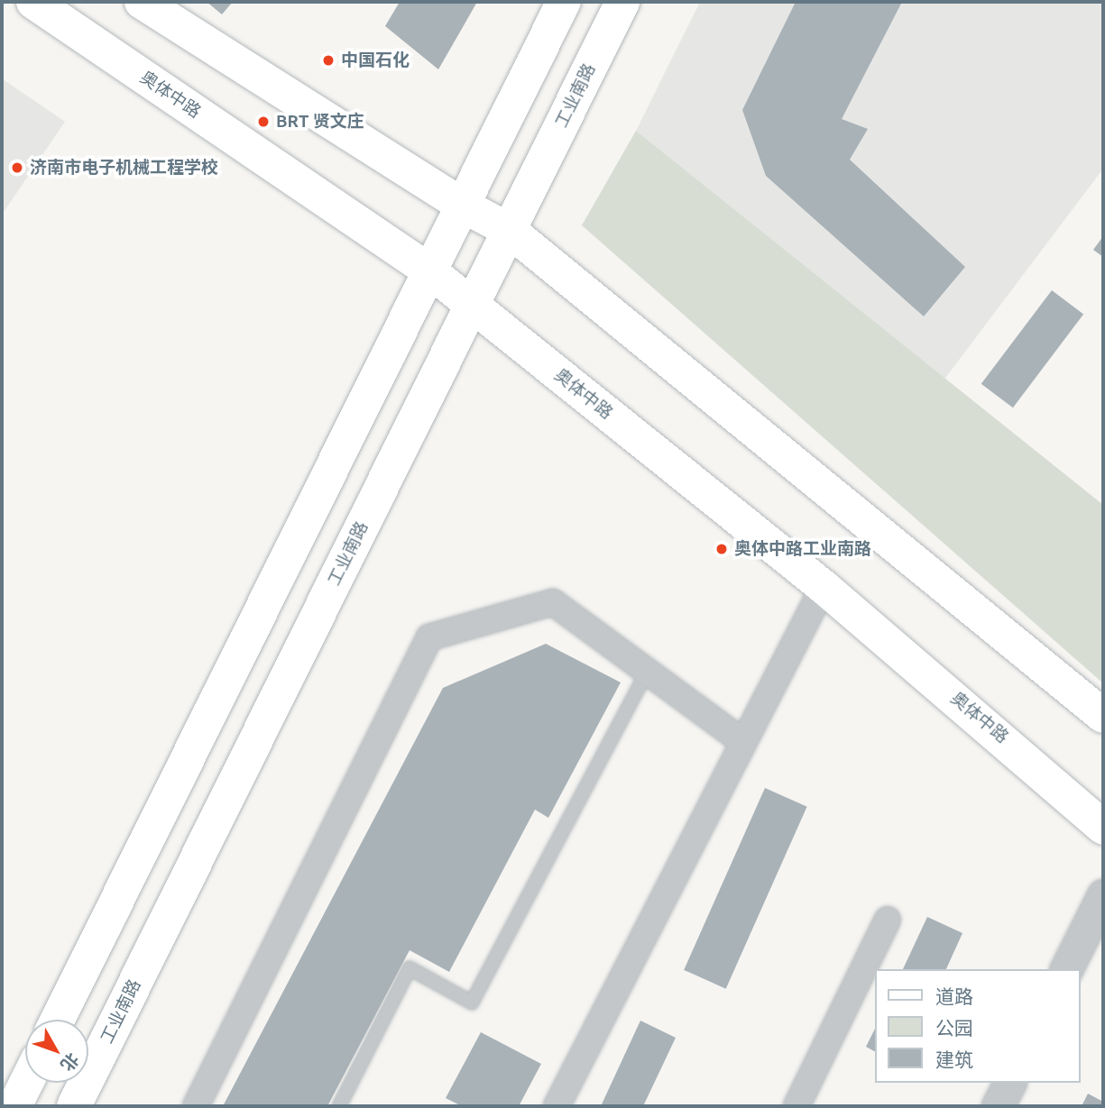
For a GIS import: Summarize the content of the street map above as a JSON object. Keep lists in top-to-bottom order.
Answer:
{
  "streets": {
    "main road": ["奥体中路", "工业南路"]
  },
  "crossings": [
    ["奥体中路", "工业南路"]
  ],
  "places": [
    "中国石化",
    "BRT 贤文庄",
    "济南市电子机械工程学校",
    "奥体中路工业南路"
  ],
  "legend": ["道路", "公园", "建筑"],
  "north": "bottom right"
}
